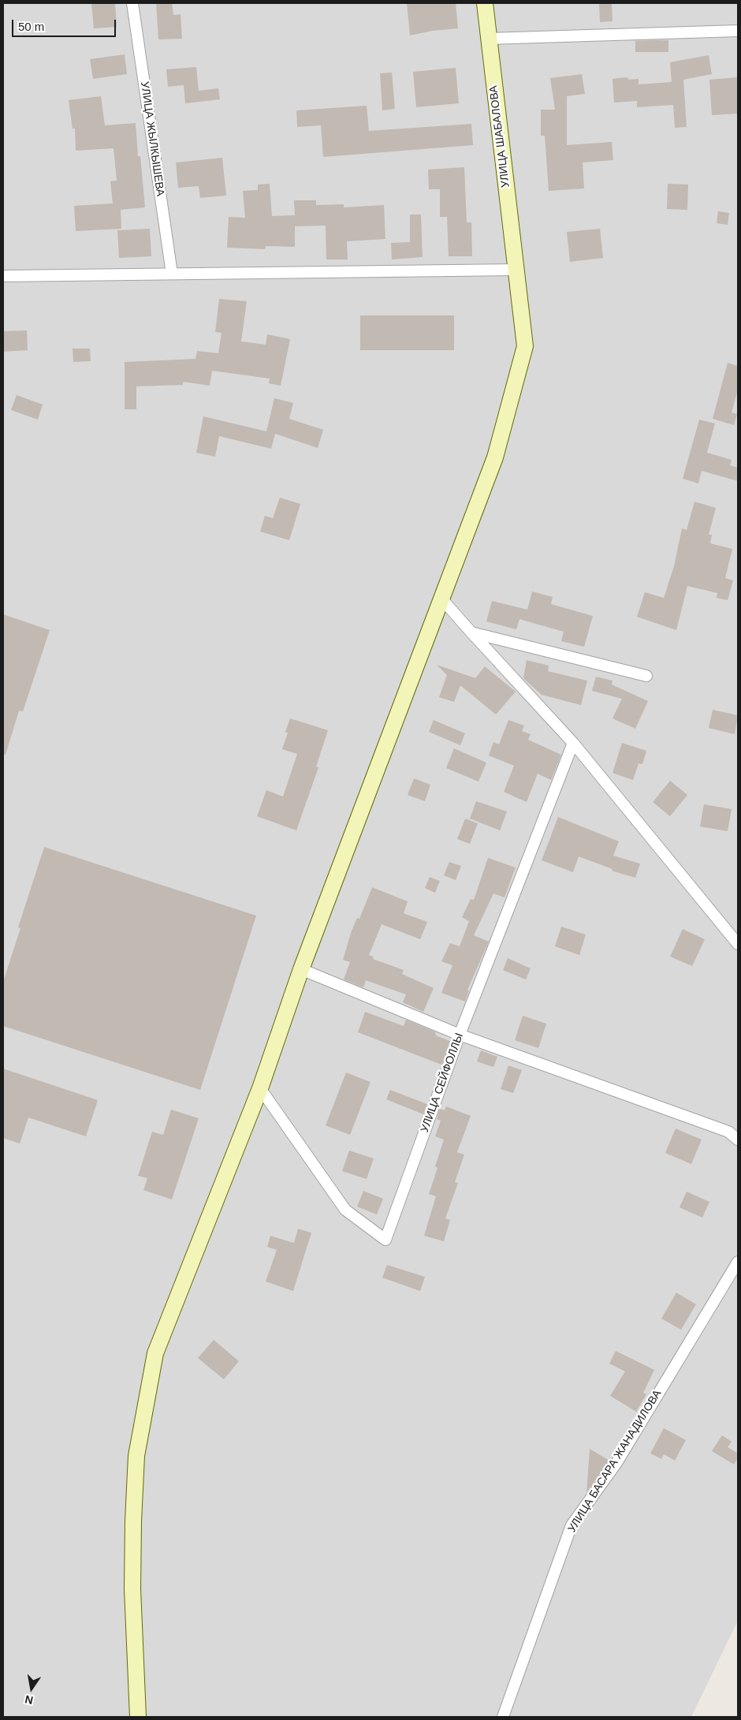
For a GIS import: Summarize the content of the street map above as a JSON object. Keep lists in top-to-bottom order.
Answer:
{
  "streets": {
    "street": [
      "УЛИЦА ШАБАЛОВА",
      "УЛИЦА ЖЫЛКЫШЕВА",
      "УЛИЦА СЕЙФОЛЛЫ",
      "УЛИЦА БАСАРА ЖАНАДИЛОВА"
    ]
  },
  "crossings": [
    ["УЛИЦА ШАБАЛОВА", "УЛИЦА СЕЙФОЛЛЫ"]
  ],
  "scale_bar": "50 m",
  "north": "bottom"
}
